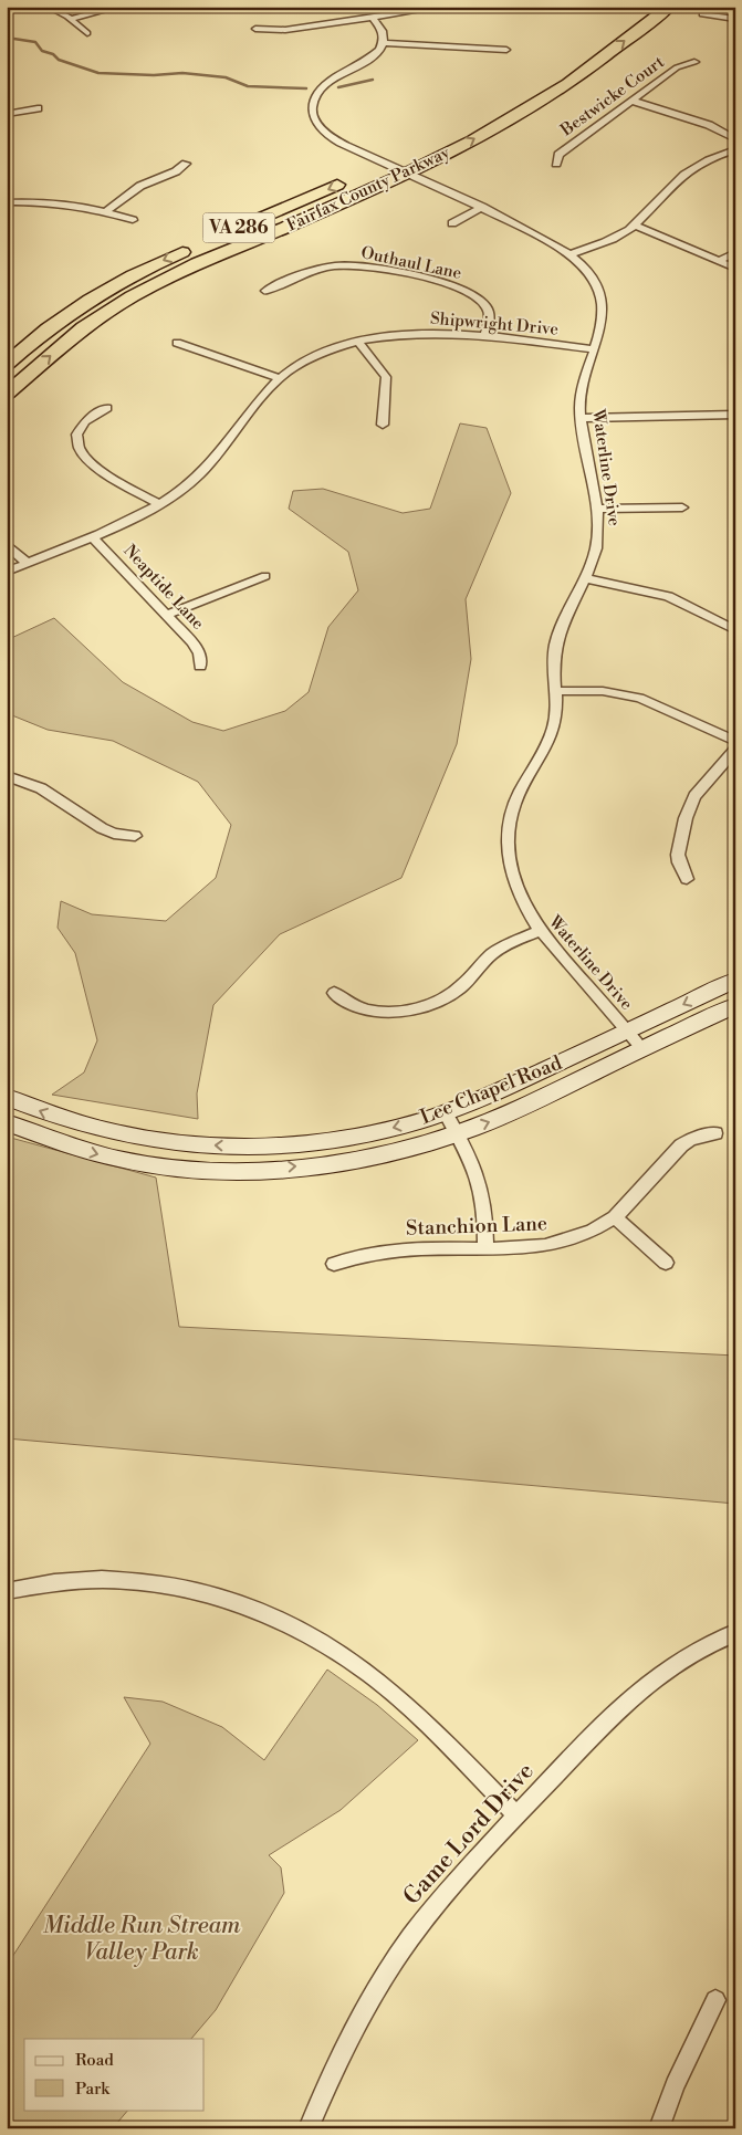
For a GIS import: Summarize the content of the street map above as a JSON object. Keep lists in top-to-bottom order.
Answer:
{
  "streets": {
    "highway": ["Fairfax County Parkway", "VA 286"],
    "main road": ["Lee Chapel Road"],
    "street": [
      "Bestwicke Court",
      "Outhaul Lane",
      "Shipwright Drive",
      "Waterline Drive",
      "Neaptide Lane",
      "Stanchion Lane",
      "Game Lord Drive"
    ]
  },
  "crossings": [
    ["Fairfax County Parkway", "Waterline Drive"],
    ["Outhaul Lane", "Shipwright Drive"],
    ["Shipwright Drive", "Waterline Drive"],
    ["Shipwright Drive", "Neaptide Lane"],
    ["Waterline Drive", "Lee Chapel Road"]
  ],
  "parks": ["Middle Run Stream Valley Park"],
  "legend": ["Road", "Park"]
}
